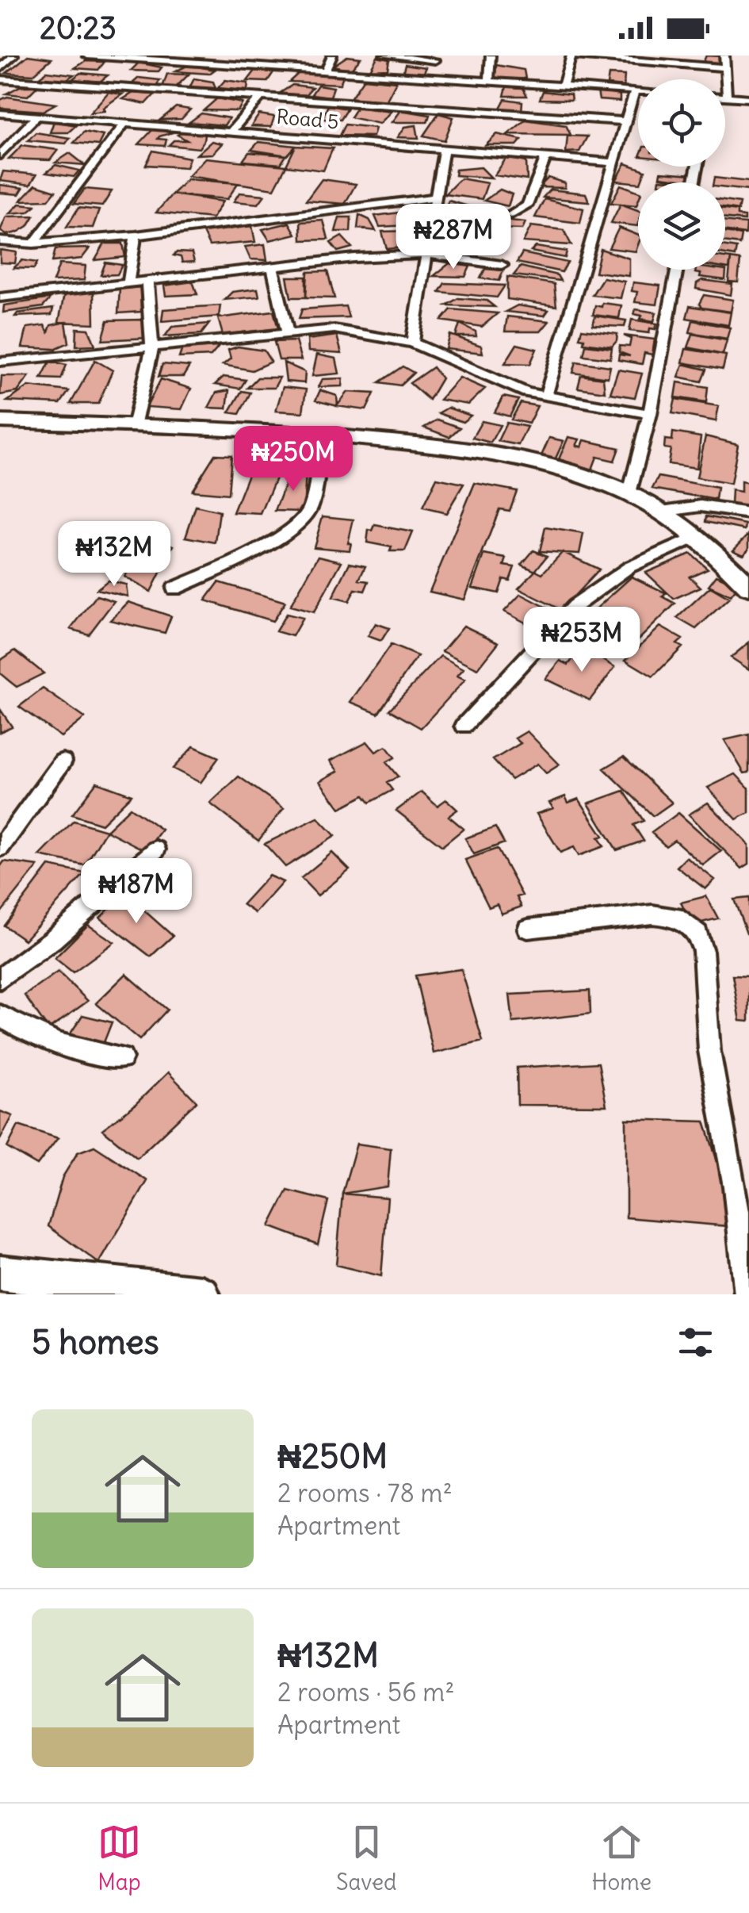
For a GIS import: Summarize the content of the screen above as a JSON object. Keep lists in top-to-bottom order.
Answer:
{
  "streets": {
    "street": ["Road 5"]
  },
  "page": {
    "status": "20:23",
    "price": [
      "₦287M",
      "₦250M",
      "₦132M",
      "₦253M",
      "₦187M"
    ],
    "heading": "5 homes",
    "list": [
      {
        "name": "₦250M",
        "note": "2 rooms · 78 m² · Apartment"
      },
      {
        "name": "₦132M",
        "note": "2 rooms · 56 m² · Apartment"
      }
    ],
    "tabs": ["Map", "Saved", "Home"]
  }
}
